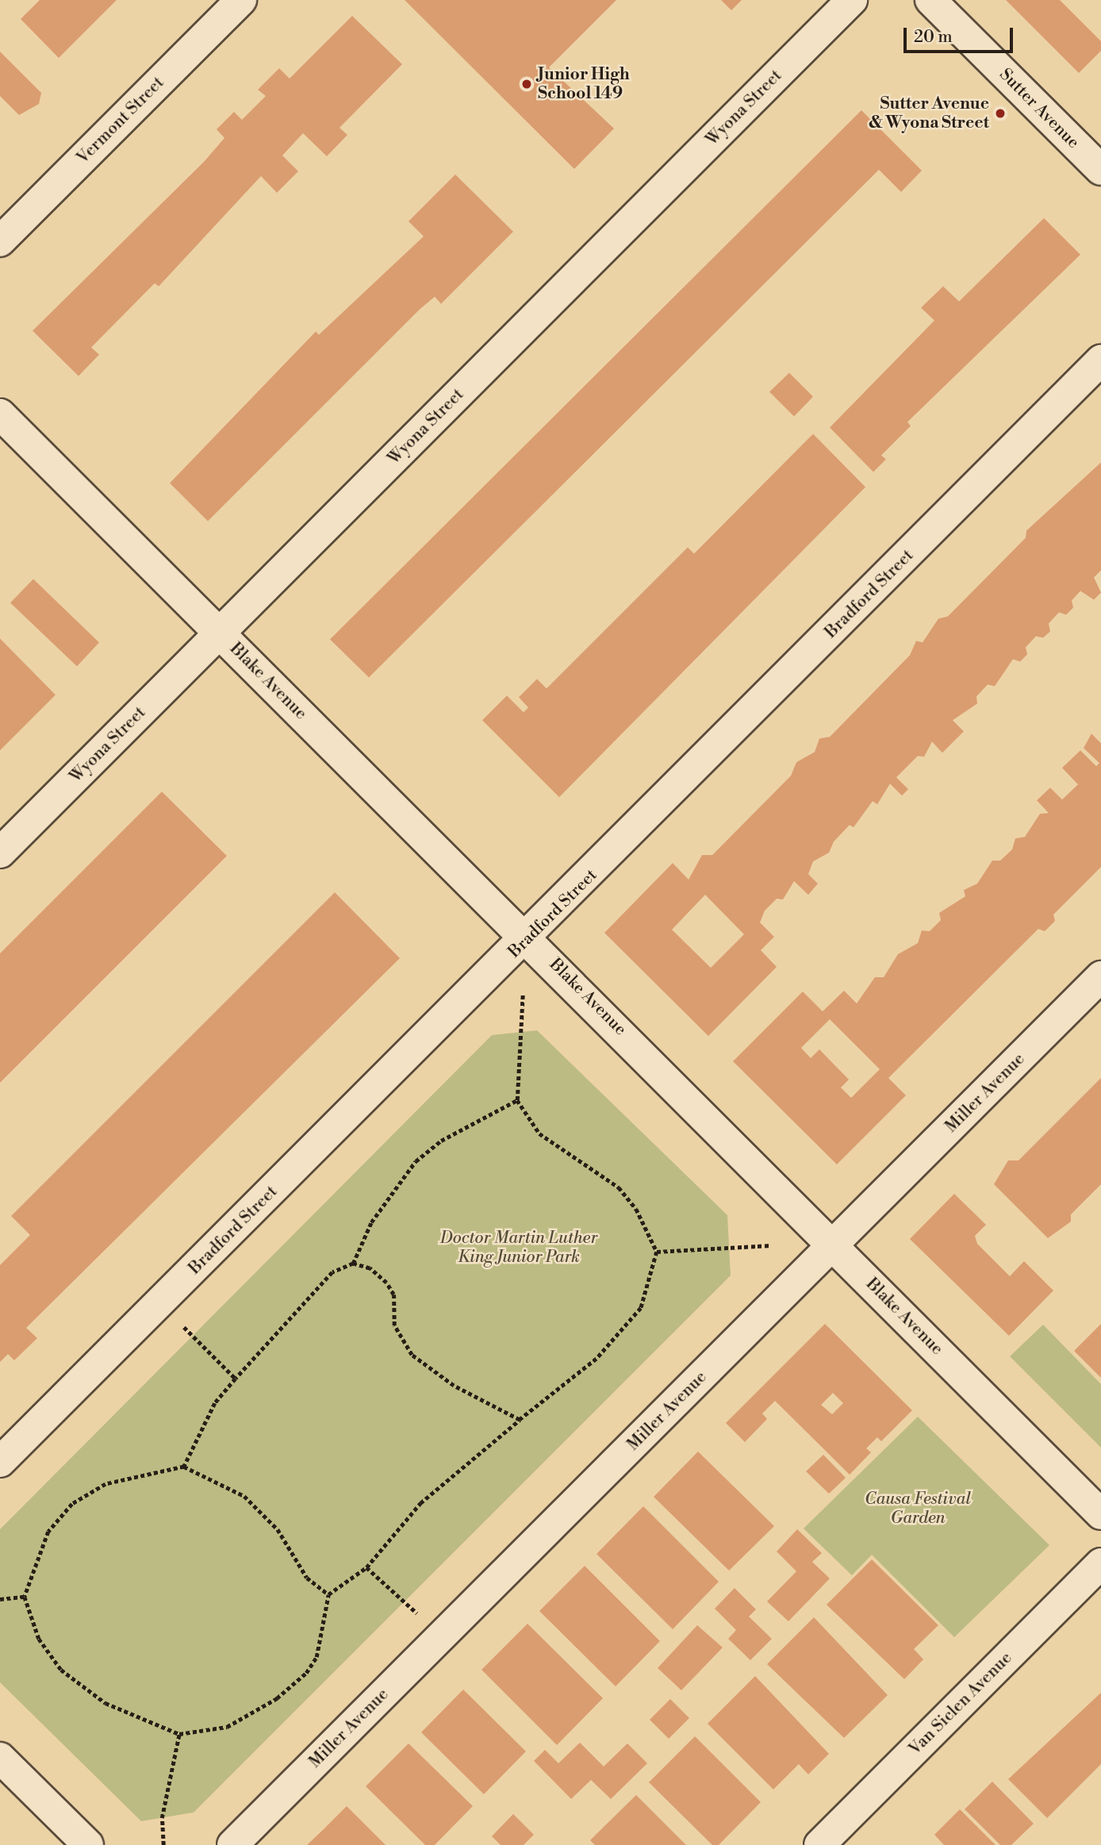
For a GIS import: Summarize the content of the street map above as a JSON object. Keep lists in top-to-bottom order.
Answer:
{
  "streets": {
    "street": [
      "Wyona Street",
      "Sutter Avenue",
      "Vermont Street",
      "Bradford Street",
      "Blake Avenue",
      "Miller Avenue",
      "Van Siclen Avenue"
    ]
  },
  "crossings": [
    ["Wyona Street", "Blake Avenue"],
    ["Bradford Street", "Blake Avenue"],
    ["Blake Avenue", "Miller Avenue"]
  ],
  "parks": ["Doctor Martin Luther King Junior Park", "Causa Festival Garden"],
  "places": ["Junior High School 149", "Sutter Avenue & Wyona Street"],
  "scale_bar": "20 m"
}
